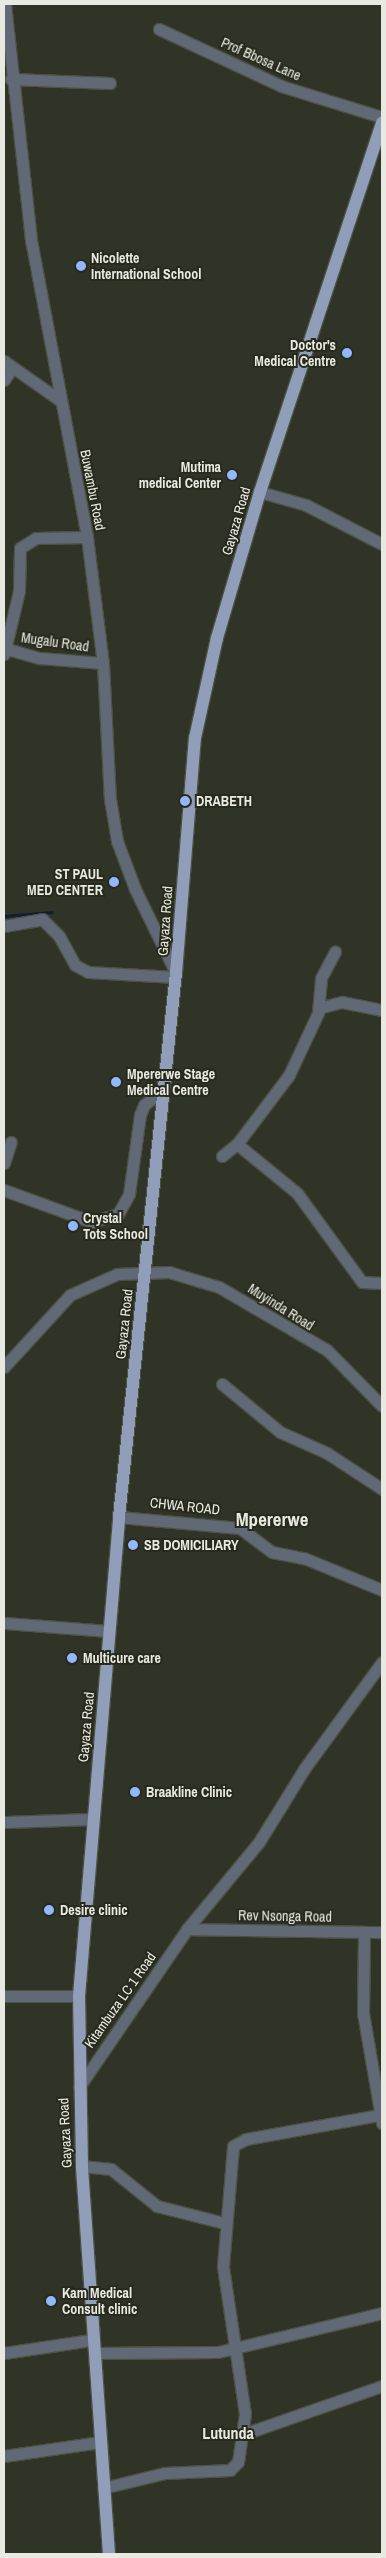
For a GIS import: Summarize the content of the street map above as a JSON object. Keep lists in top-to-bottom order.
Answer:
{
  "streets": {
    "main road": ["Gayaza Road"],
    "street": [
      "Prof Bbosa Lane",
      "Buwambu Road",
      "Mugalu Road",
      "Muyinda Road",
      "CHWA ROAD",
      "Rev Nsonga Road",
      "Kitambuza LC 1 Road"
    ]
  },
  "crossings": [
    ["Buwambu Road", "Gayaza Road"],
    ["Buwambu Road", "Mugalu Road"],
    ["Gayaza Road", "Muyinda Road"],
    ["Gayaza Road", "CHWA ROAD"],
    ["Gayaza Road", "Kitambuza LC 1 Road"],
    ["Rev Nsonga Road", "Kitambuza LC 1 Road"]
  ],
  "districts": ["Mpererwe", "Lutunda"],
  "places": [
    "Nicolette International School",
    "Doctor's Medical Centre",
    "Mutima medical Center",
    "DRABETH",
    "ST PAUL MED CENTER",
    "Mpererwe Stage Medical Centre",
    "Crystal Tots School",
    "SB DOMICILIARY",
    "Multicure care",
    "Braakline Clinic",
    "Desire clinic",
    "Kam Medical Consult clinic"
  ]
}
